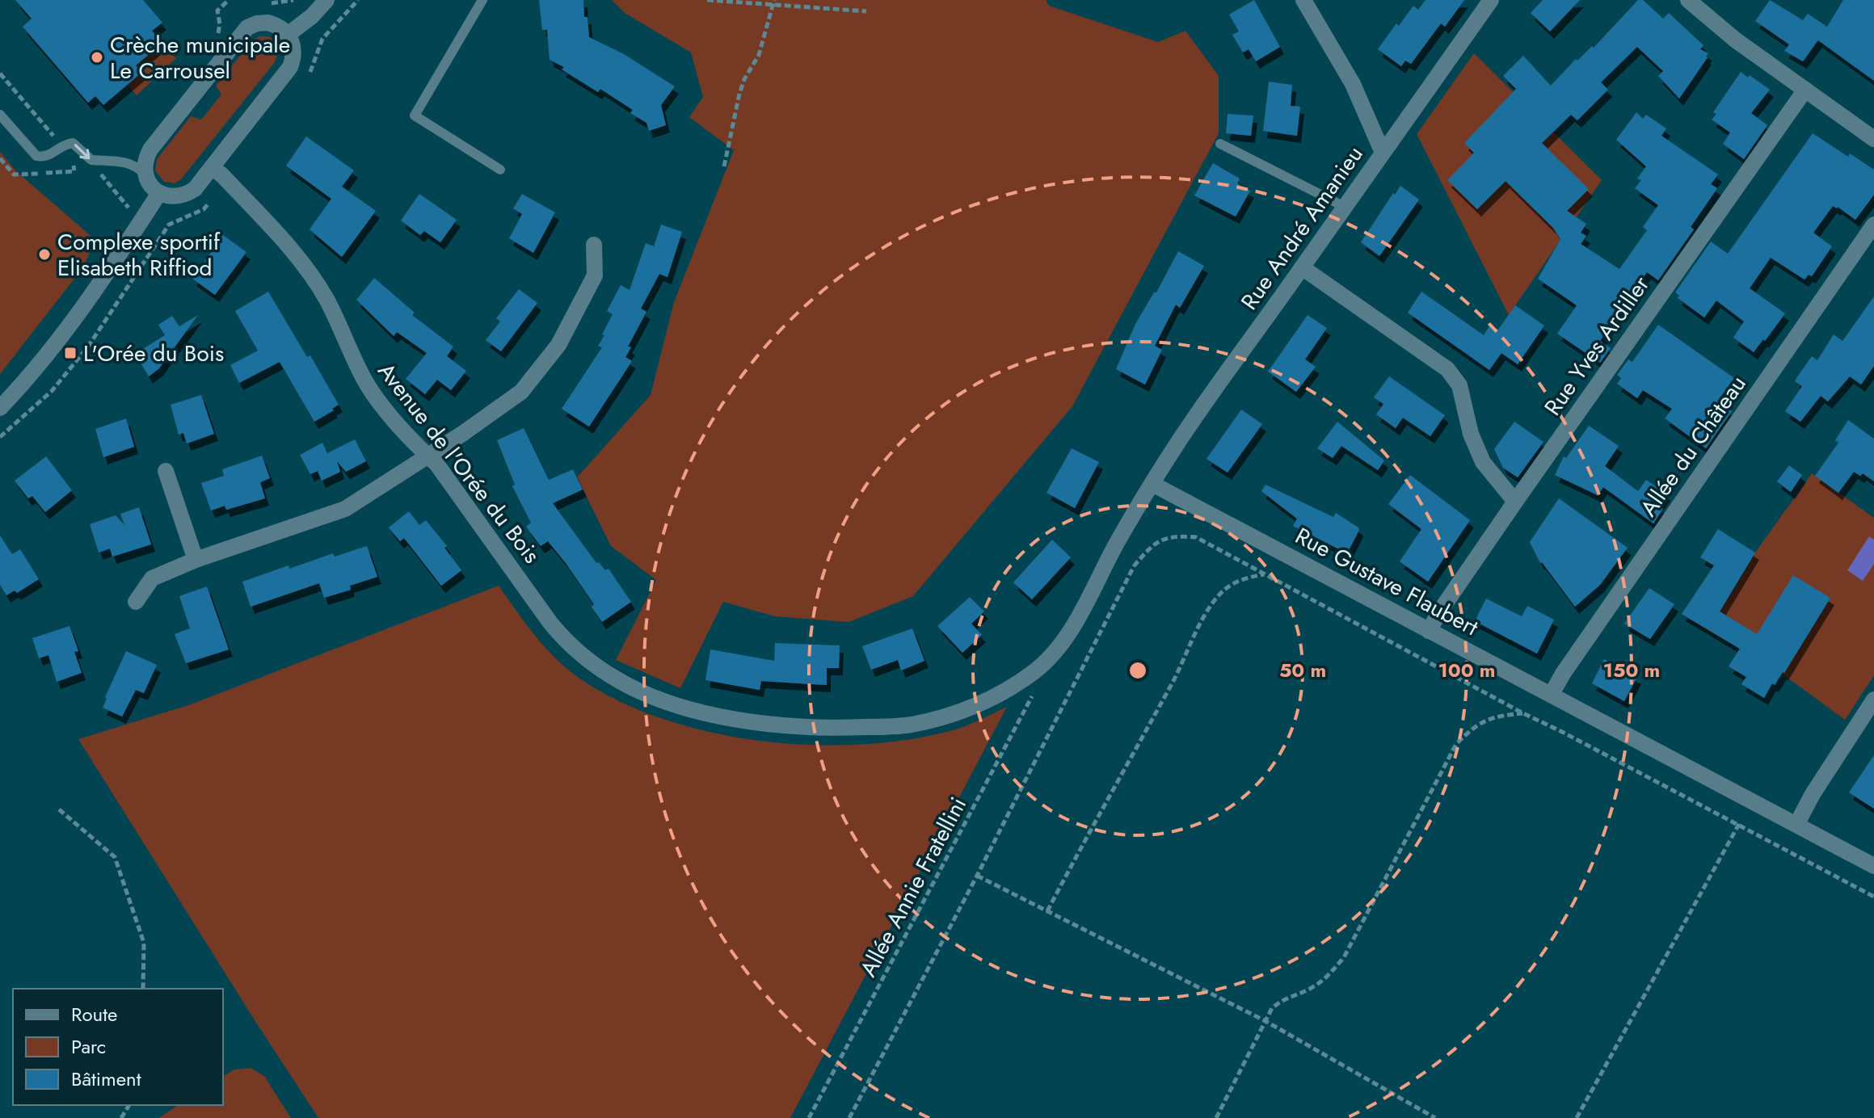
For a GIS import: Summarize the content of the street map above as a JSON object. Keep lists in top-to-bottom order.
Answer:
{
  "streets": {
    "street": [
      "Rue André Amanieu",
      "Rue Yves Ardiller",
      "Allée du Château",
      "Avenue de l'Orée du Bois",
      "Rue Gustave Flaubert"
    ],
    "path": ["Allée Annie Fratellini"]
  },
  "crossings": [
    ["Rue André Amanieu", "Avenue de l'Orée du Bois"],
    ["Rue André Amanieu", "Rue Gustave Flaubert"],
    ["Rue Yves Ardiller", "Rue Gustave Flaubert"],
    ["Allée du Château", "Rue Gustave Flaubert"],
    ["Avenue de l'Orée du Bois", "Rue Gustave Flaubert"],
    ["Avenue de l'Orée du Bois", "Allée Annie Fratellini"]
  ],
  "places": {
    "other": ["Crèche municipale Le Carrousel", "Complexe sportif Elisabeth Riffiod"],
    "transit": ["L'Orée du Bois"]
  },
  "legend": ["Route", "Parc", "Bâtiment"],
  "rings": ["50 m", "100 m", "150 m"]
}
